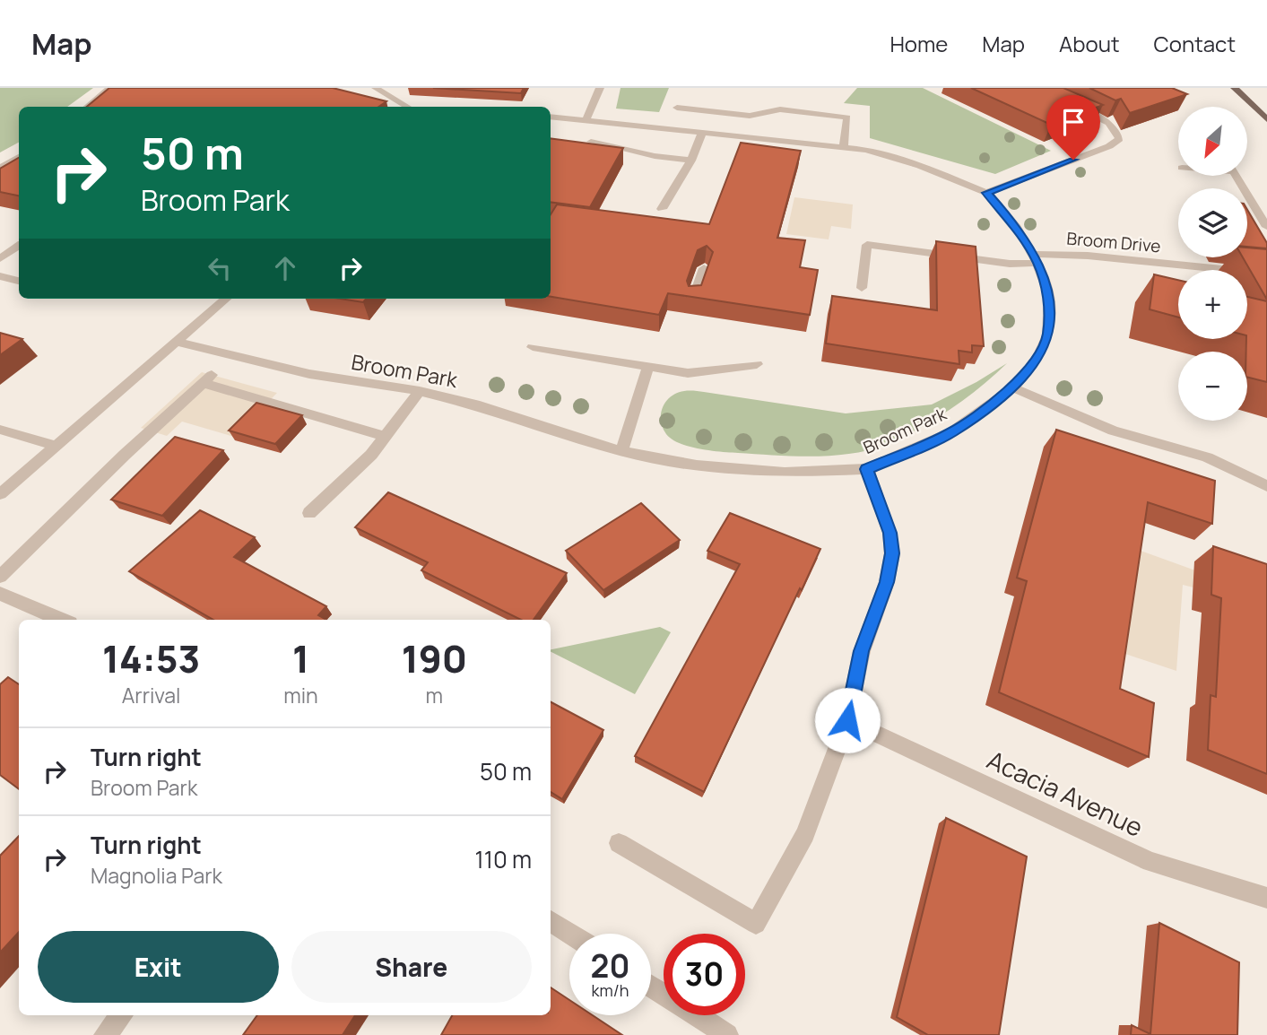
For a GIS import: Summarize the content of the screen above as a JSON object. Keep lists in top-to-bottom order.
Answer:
{
  "streets": {
    "street": ["Broom Drive", "Broom Park", "Acacia Avenue"]
  },
  "crossings": [
    ["Broom Drive", "Broom Park"]
  ],
  "north": "bottom left",
  "page": {
    "header": "Map",
    "nav": [
      "Home",
      "Map",
      "About",
      "Contact"
    ],
    "map_buttons": ["+", "−"],
    "turn": ["50 m", "Broom Park"],
    "eta": [
      "14:53",
      "Arrival",
      "1",
      "min",
      "190",
      "m"
    ],
    "list": [
      {
        "name": "Turn right",
        "note": "Broom Park",
        "value": "50 m"
      },
      {
        "name": "Turn right",
        "note": "Magnolia Park",
        "value": "110 m"
      }
    ],
    "buttons": ["Exit", "Share"],
    "speed": "20 km/h",
    "limit": "30"
  }
}
